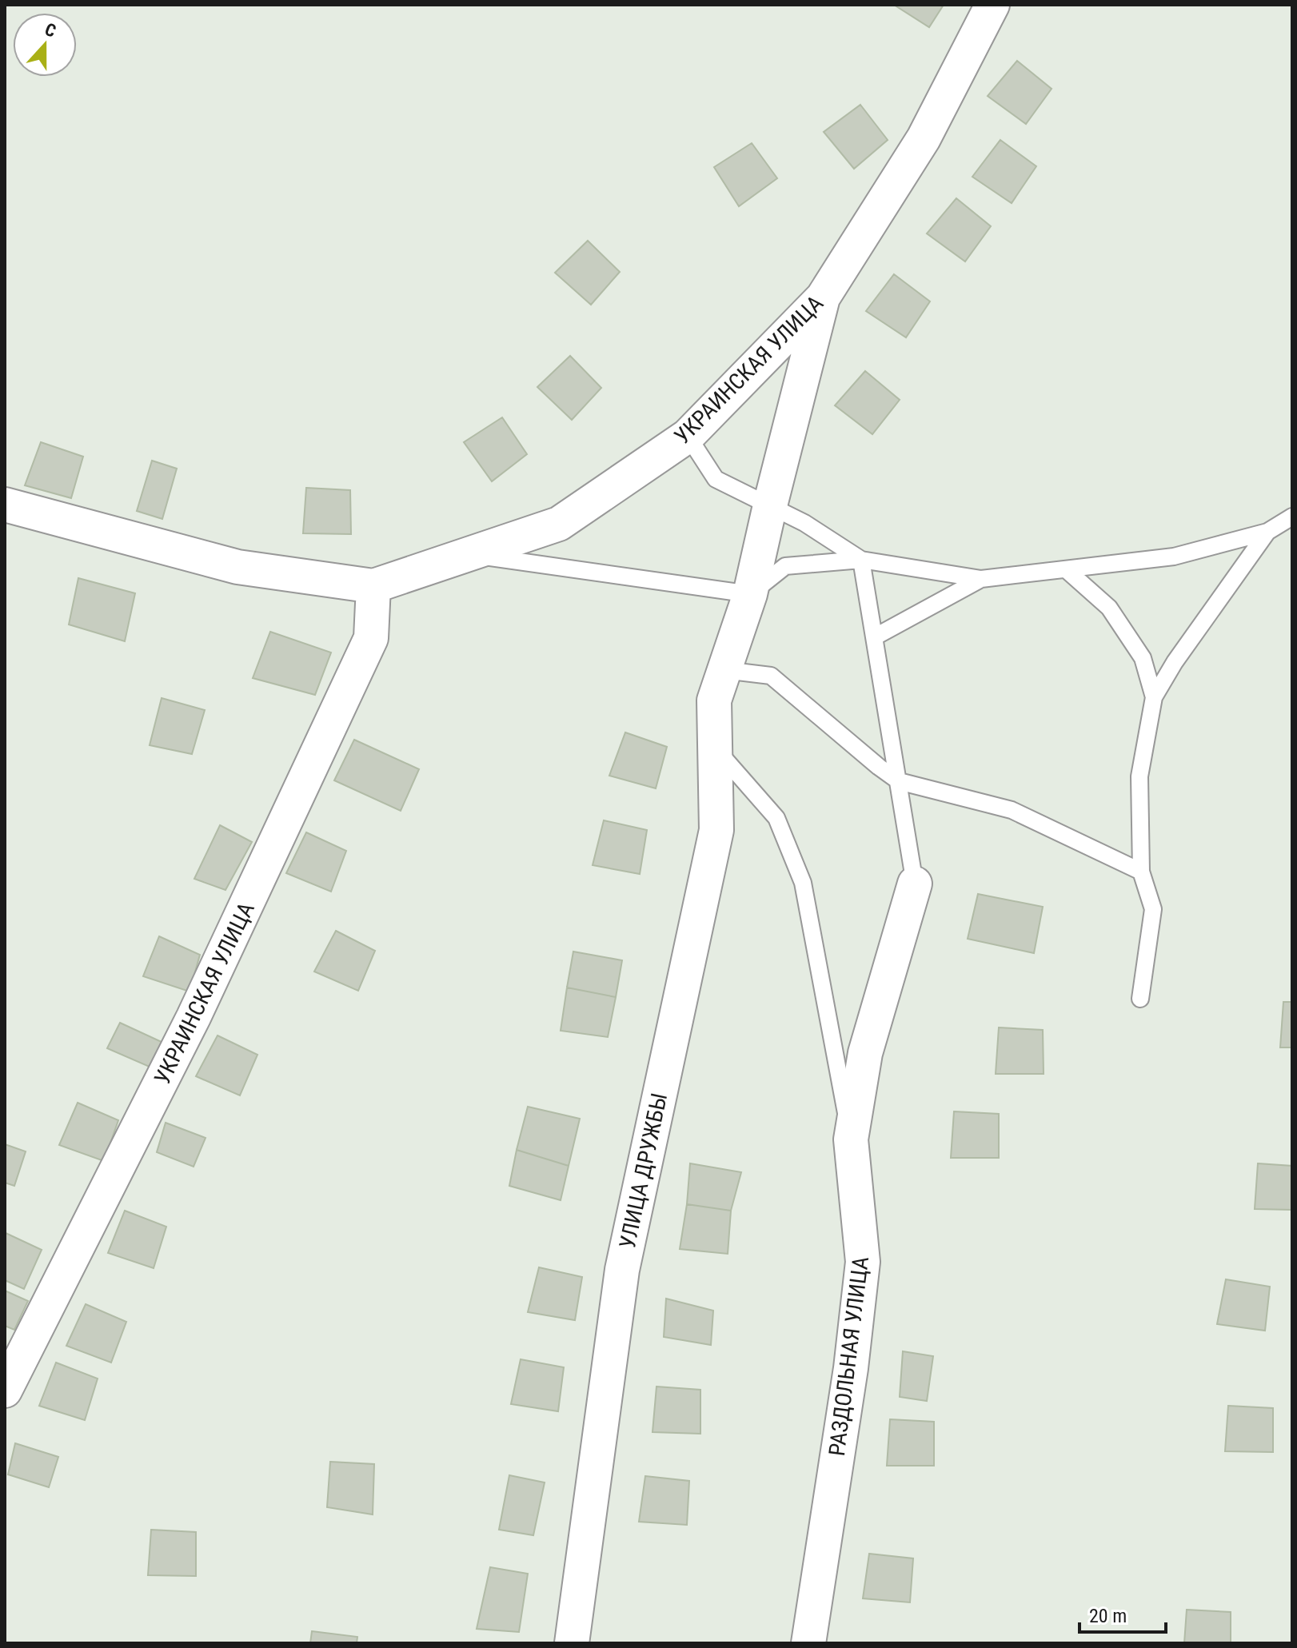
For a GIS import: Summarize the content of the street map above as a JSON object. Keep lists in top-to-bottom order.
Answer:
{
  "streets": {
    "street": ["УКРАИНСКАЯ УЛИЦА", "УЛИЦА ДРУЖБЫ", "РАЗДОЛЬНАЯ УЛИЦА"]
  },
  "crossings": [
    ["УКРАИНСКАЯ УЛИЦА", "УЛИЦА ДРУЖБЫ"]
  ],
  "scale_bar": "20 m",
  "north": "top"
}
